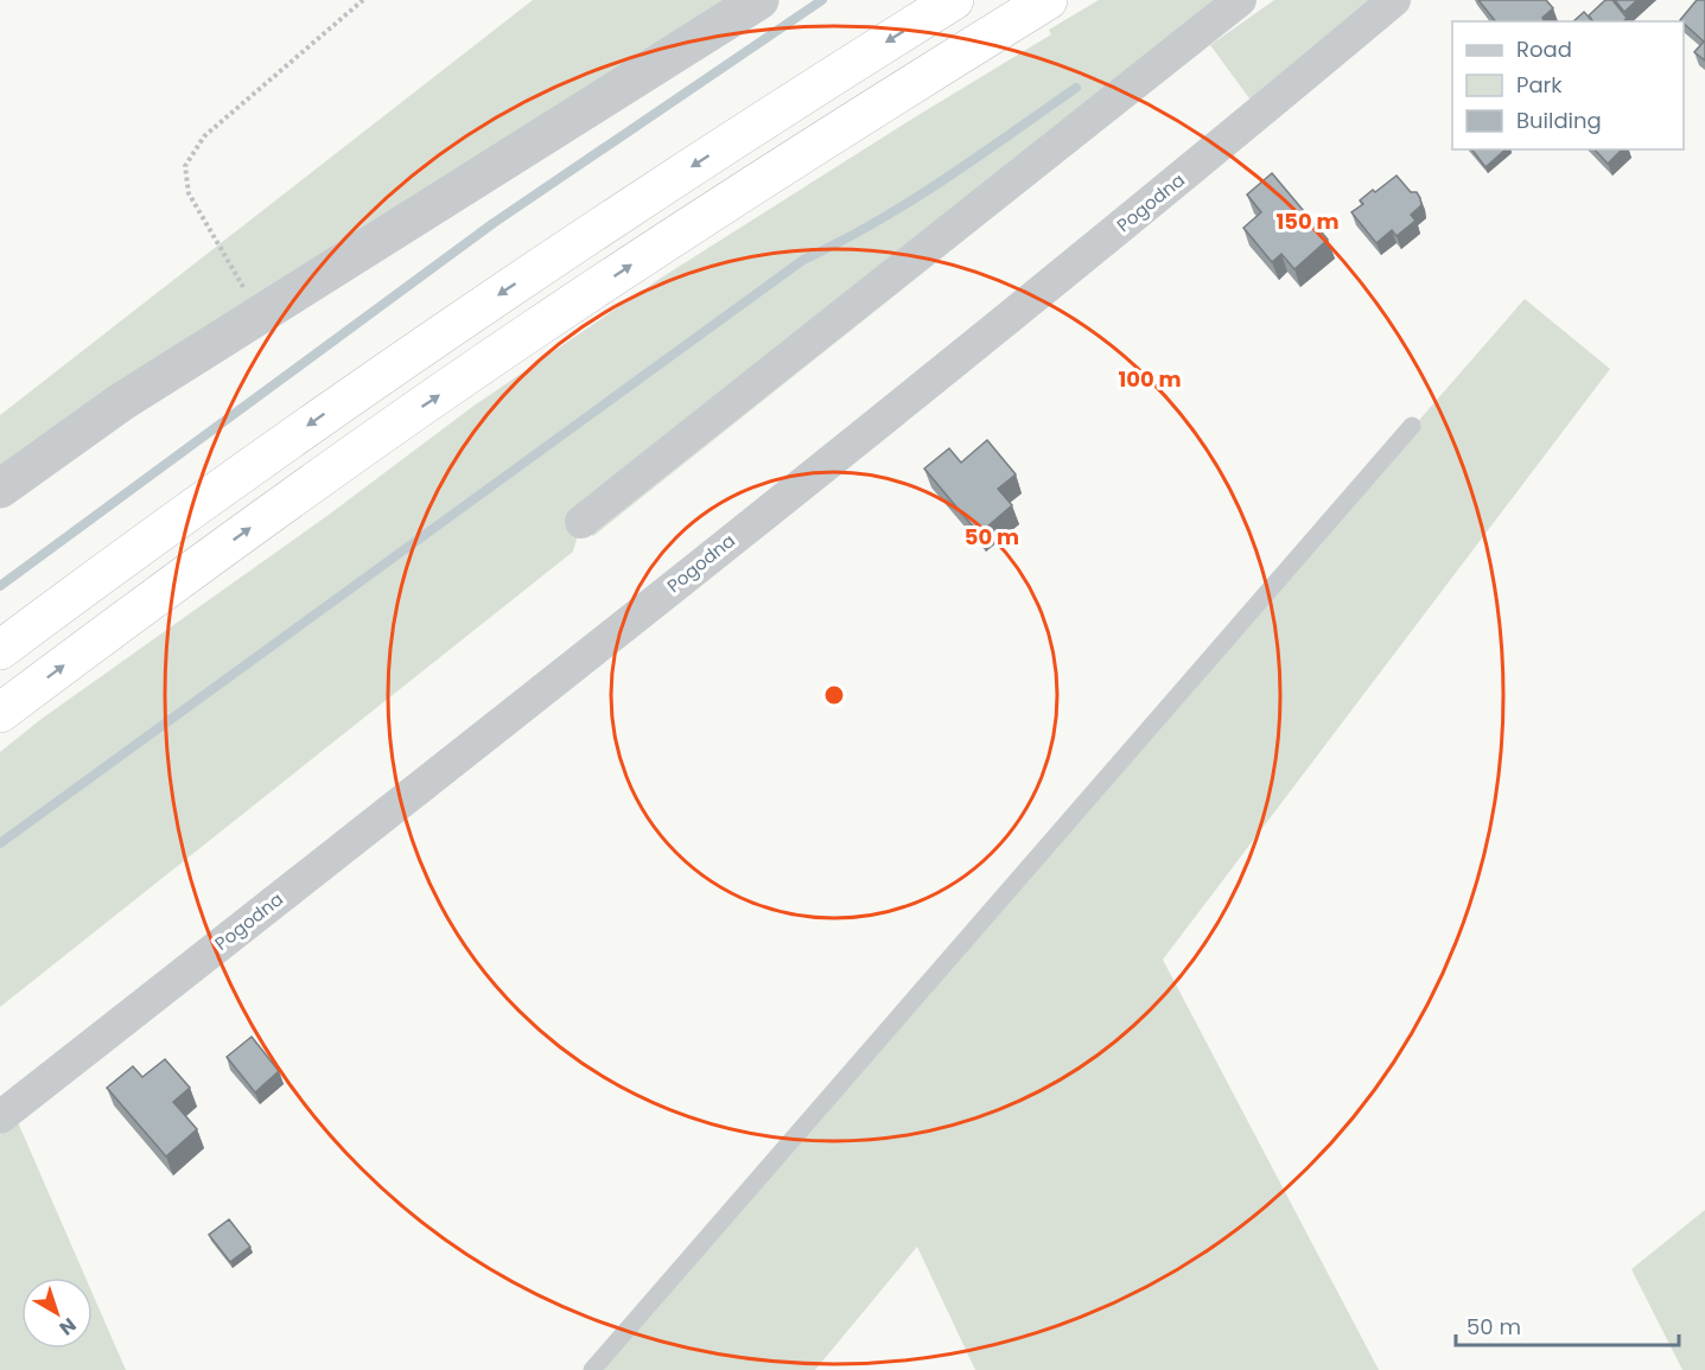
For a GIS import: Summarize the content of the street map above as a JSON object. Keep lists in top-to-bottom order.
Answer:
{
  "streets": {
    "street": ["Pogodna"]
  },
  "legend": ["Road", "Park", "Building"],
  "scale_bar": "50 m",
  "north": "bottom right",
  "rings": ["150 m", "100 m", "50 m"]
}
